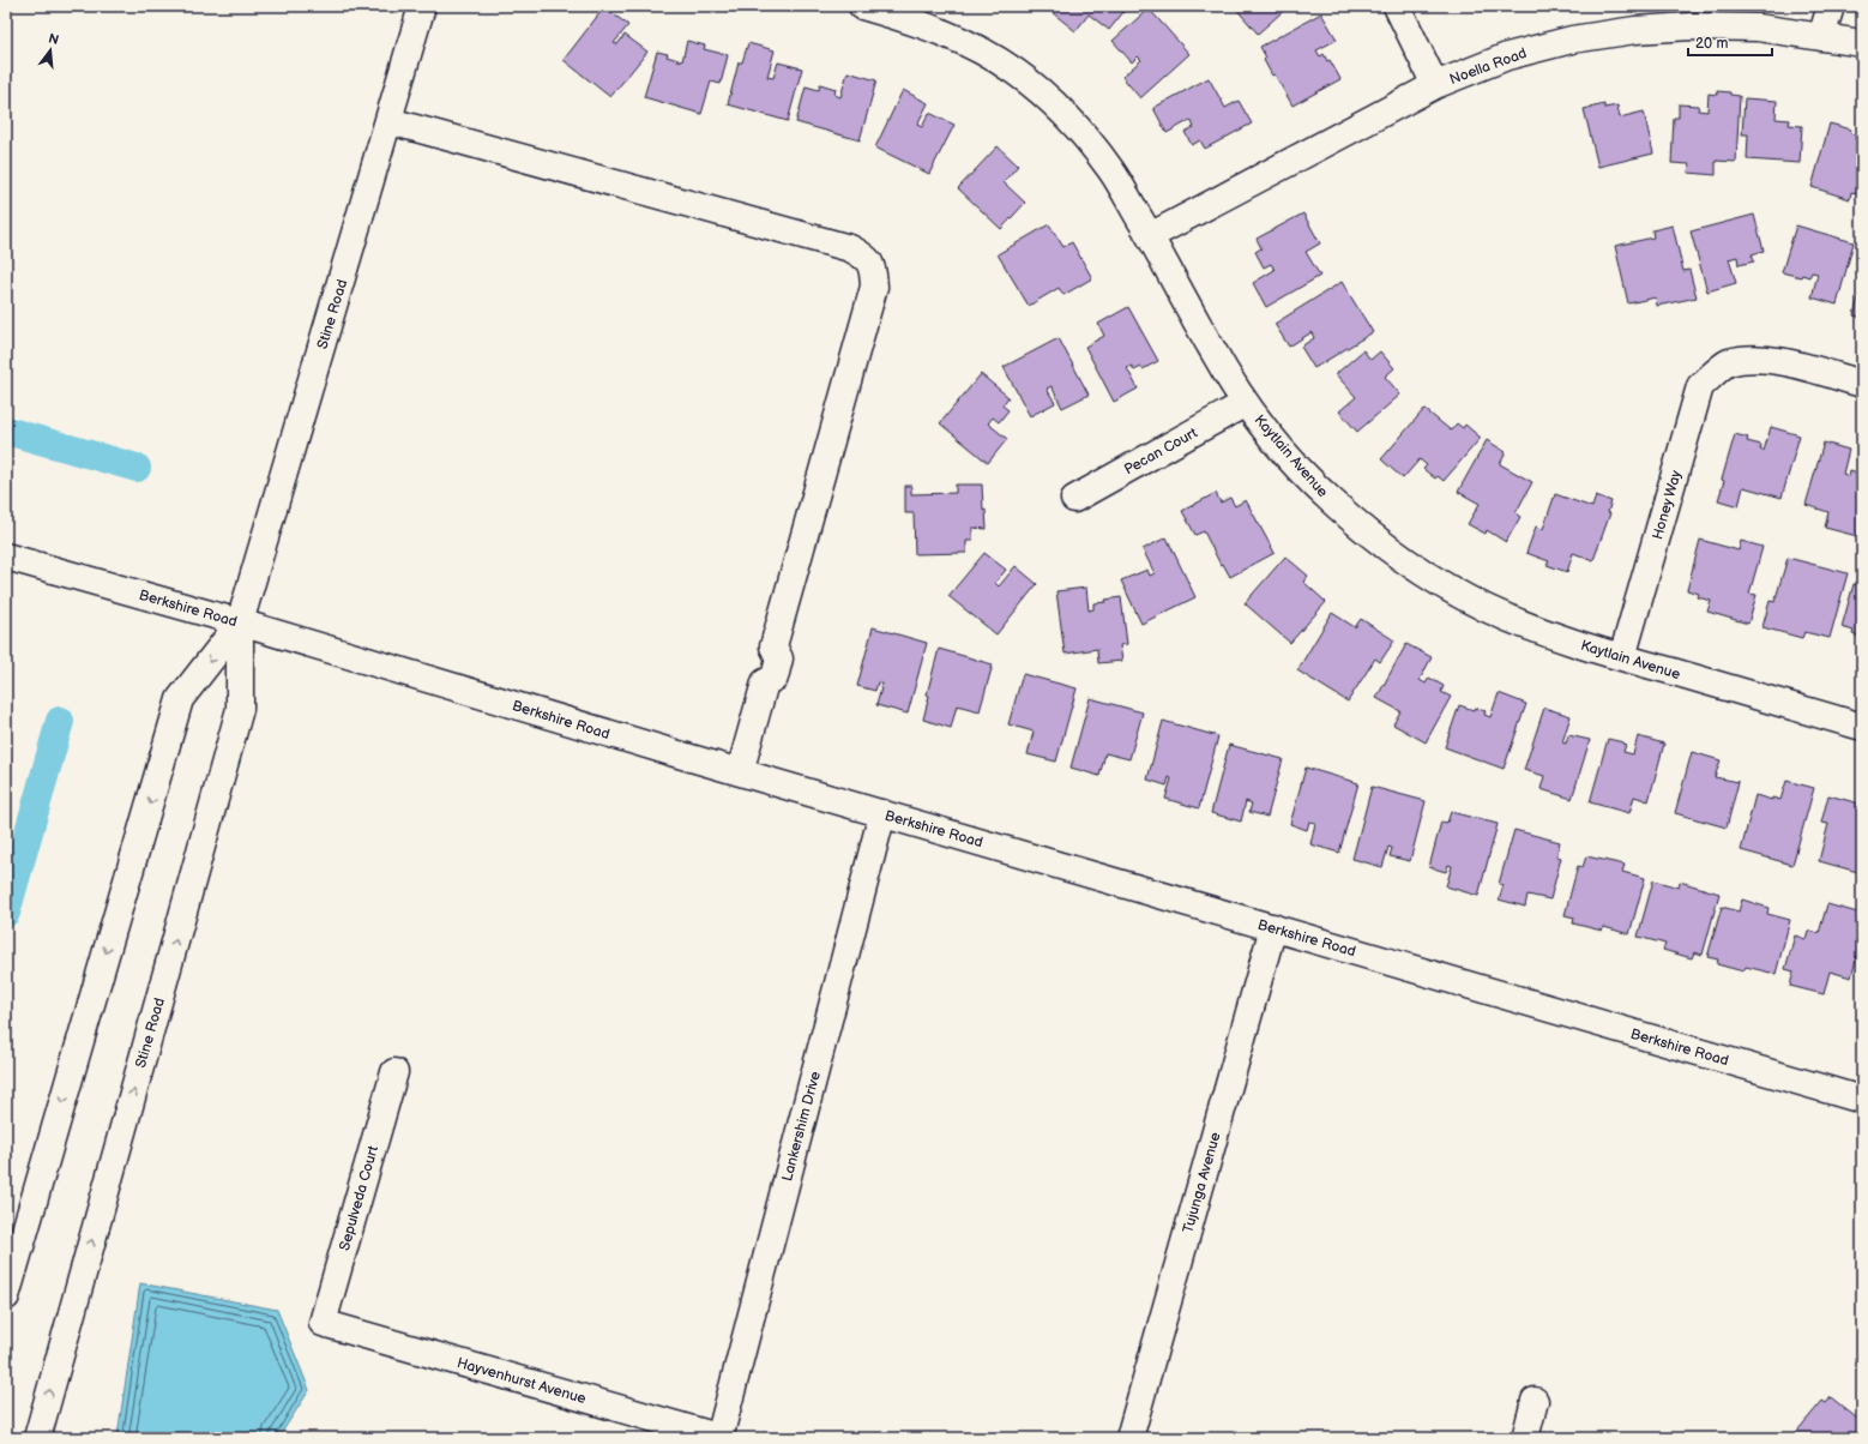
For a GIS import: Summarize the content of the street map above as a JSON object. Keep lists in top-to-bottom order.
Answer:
{
  "streets": {
    "street": [
      "Noella Road",
      "Stine Road",
      "Pecan Court",
      "Kaytlain Avenue",
      "Honey Way",
      "Berkshire Road",
      "Lankershim Drive",
      "Tujunga Avenue",
      "Sepulveda Court",
      "Hayvenhurst Avenue"
    ]
  },
  "crossings": [
    ["Noella Road", "Kaytlain Avenue"],
    ["Stine Road", "Berkshire Road"],
    ["Pecan Court", "Kaytlain Avenue"],
    ["Kaytlain Avenue", "Honey Way"],
    ["Berkshire Road", "Lankershim Drive"],
    ["Berkshire Road", "Tujunga Avenue"],
    ["Lankershim Drive", "Hayvenhurst Avenue"],
    ["Sepulveda Court", "Hayvenhurst Avenue"]
  ],
  "scale_bar": "20 m",
  "north": "top"
}
